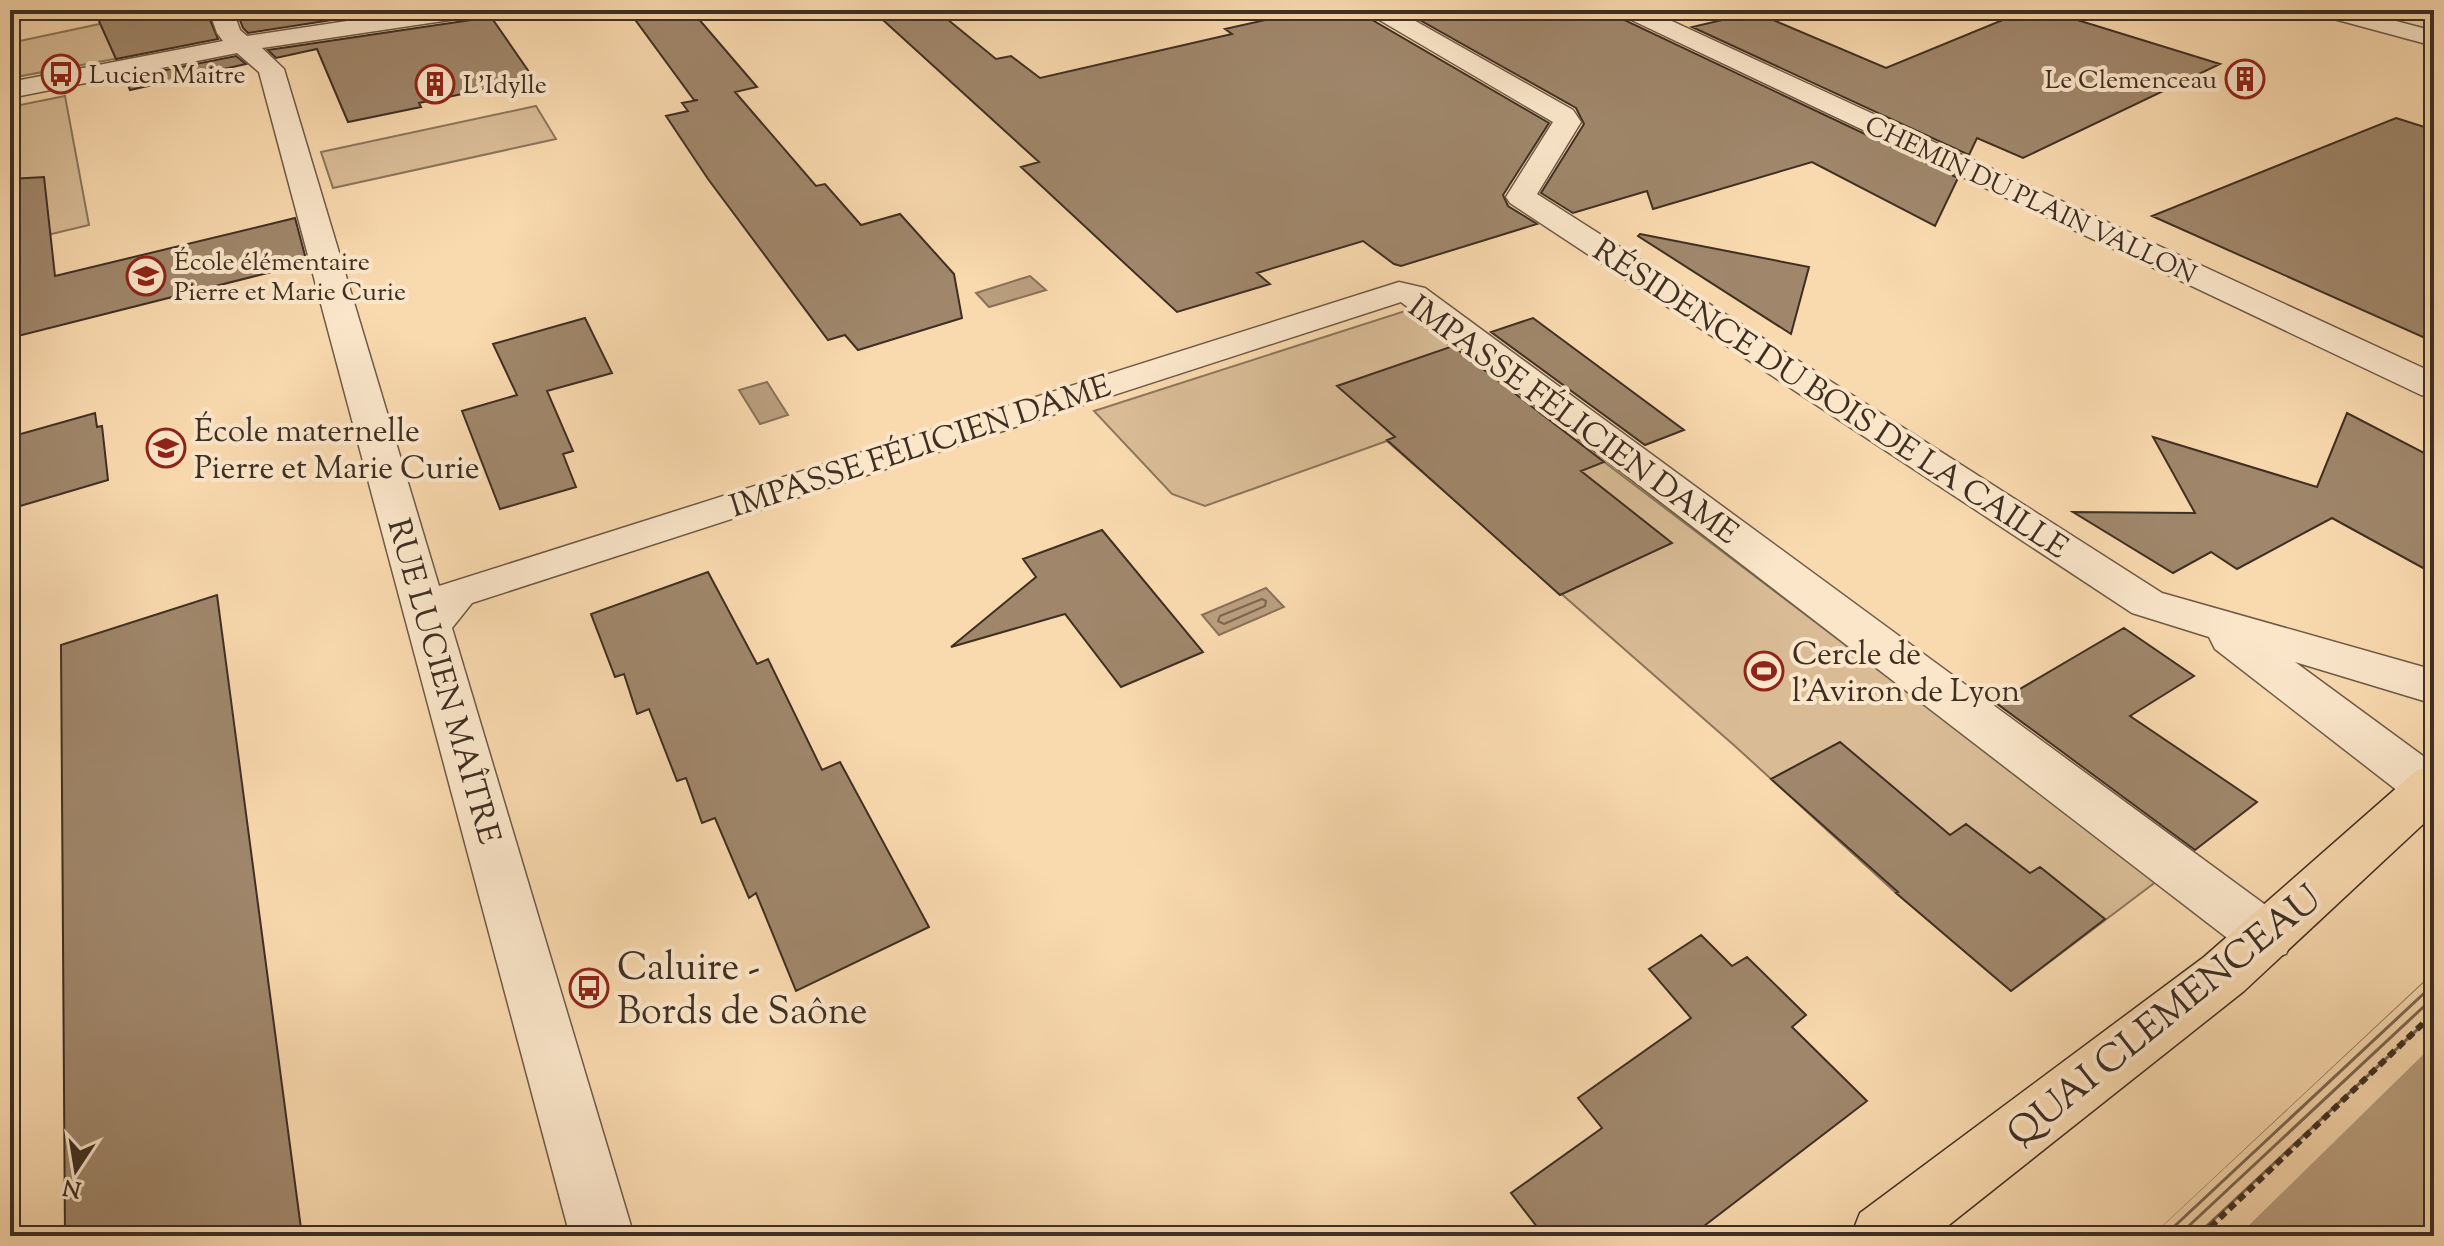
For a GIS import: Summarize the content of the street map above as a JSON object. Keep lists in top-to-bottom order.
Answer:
{
  "streets": {
    "main road": ["QUAI CLEMENCEAU"],
    "street": [
      "CHEMIN DU PLAIN VALLON",
      "RÉSIDENCE DU BOIS DE LA CAILLE",
      "IMPASSE FÉLICIEN DAME",
      "RUE LUCIEN MAÎTRE"
    ]
  },
  "crossings": [
    ["IMPASSE FÉLICIEN DAME", "RUE LUCIEN MAÎTRE"],
    ["IMPASSE FÉLICIEN DAME", "QUAI CLEMENCEAU"]
  ],
  "places": {
    "bus stop": ["Lucien Maitre", "Caluire - Bords de Saône"],
    "building": ["Le Clemenceau", "L'Idylle"],
    "school or university": ["École élémentaire Pierre et Marie Curie", "École maternelle Pierre et Marie Curie"],
    "sports": ["Cercle de l'Aviron de Lyon"]
  },
  "north": "bottom"
}
